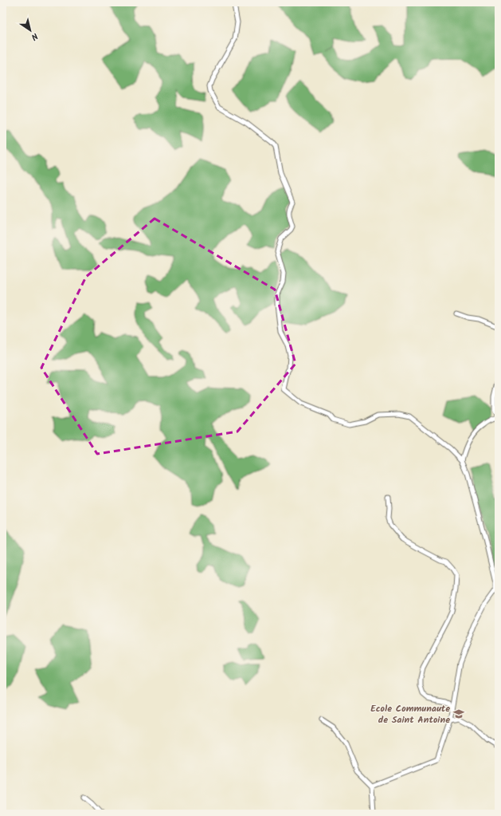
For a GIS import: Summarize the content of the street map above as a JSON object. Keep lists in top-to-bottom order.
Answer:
{
  "places": {
    "school or university": ["Ecole Communaute de Saint Antoine"]
  },
  "north": "bottom right"
}
